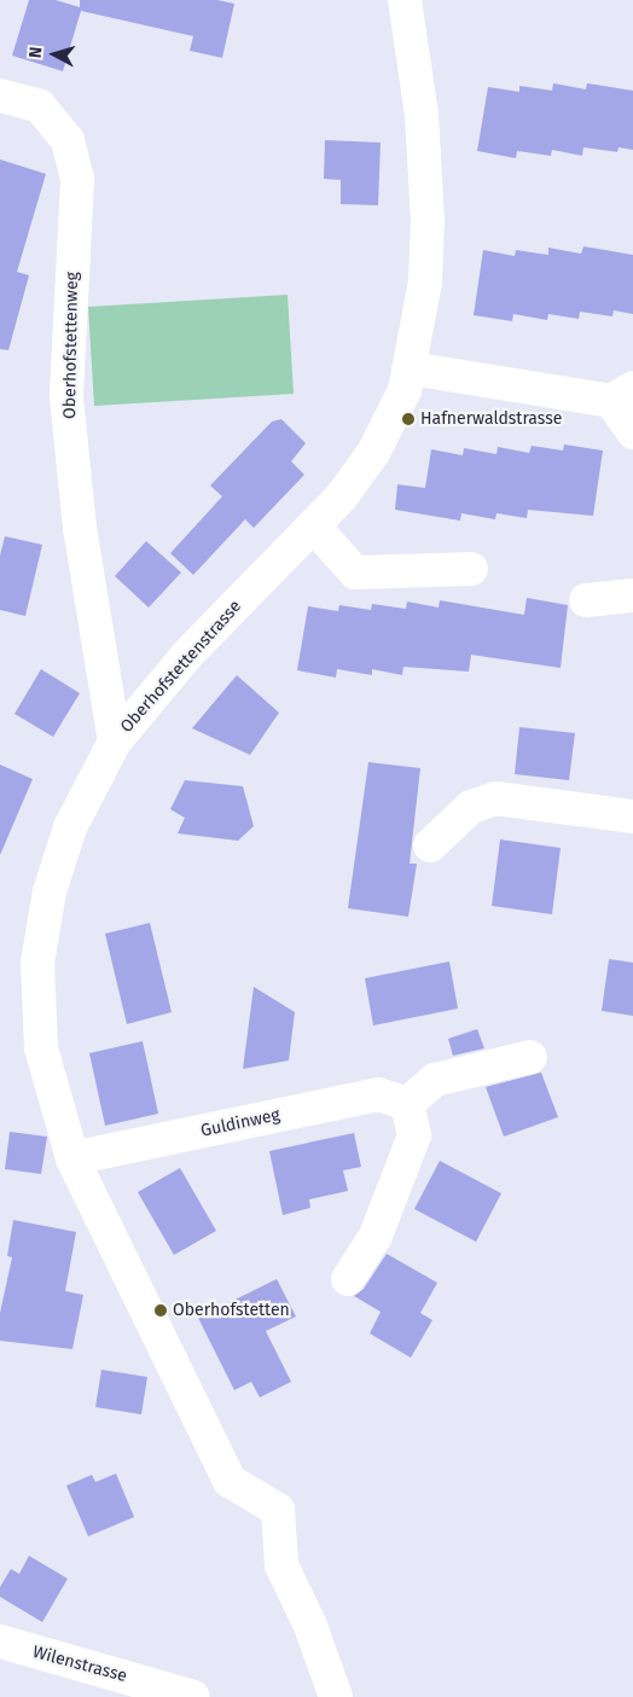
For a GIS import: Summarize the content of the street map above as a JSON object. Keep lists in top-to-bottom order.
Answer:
{
  "streets": {
    "street": [
      "Oberhofstettenweg",
      "Oberhofstettenstrasse",
      "Guldinweg",
      "Wilenstrasse"
    ]
  },
  "crossings": [
    ["Oberhofstettenweg", "Oberhofstettenstrasse"],
    ["Oberhofstettenstrasse", "Guldinweg"]
  ],
  "places": ["Hafnerwaldstrasse", "Oberhofstetten"],
  "north": "left"
}
